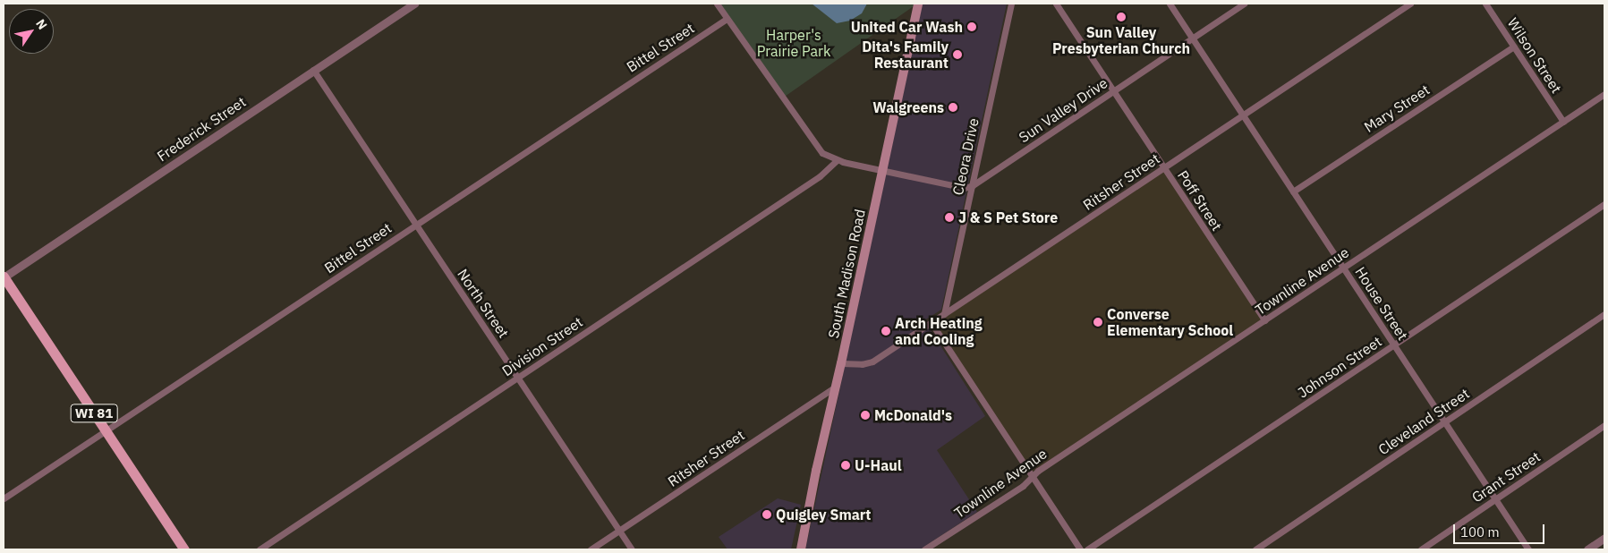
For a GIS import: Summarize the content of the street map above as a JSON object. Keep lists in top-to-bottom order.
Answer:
{
  "streets": {
    "main road": ["South Madison Road", "WI 81"],
    "street": [
      "Bittel Street",
      "Wilson Street",
      "Mary Street",
      "Sun Valley Drive",
      "Frederick Street",
      "Cleora Drive",
      "Ritsher Street",
      "Poff Street",
      "Townline Avenue",
      "North Street",
      "House Street",
      "Division Street",
      "Johnson Street",
      "Cleveland Street",
      "Grant Street"
    ]
  },
  "crossings": [
    ["Bittel Street", "North Street"],
    ["Bittel Street", "WI 81"],
    ["Wilson Street", "Mary Street"],
    ["Wilson Street", "Townline Avenue"],
    ["Mary Street", "House Street"],
    ["Sun Valley Drive", "Cleora Drive"],
    ["Sun Valley Drive", "Poff Street"],
    ["Sun Valley Drive", "House Street"],
    ["Frederick Street", "North Street"],
    ["Frederick Street", "WI 81"],
    ["Cleora Drive", "Ritsher Street"],
    ["Ritsher Street", "Poff Street"],
    ["Ritsher Street", "South Madison Road"],
    ["Ritsher Street", "North Street"],
    ["Ritsher Street", "House Street"],
    ["Poff Street", "Townline Avenue"],
    ["Townline Avenue", "House Street"],
    ["North Street", "Division Street"],
    ["House Street", "Johnson Street"],
    ["House Street", "Cleveland Street"],
    ["House Street", "Grant Street"]
  ],
  "parks": ["Harper's Prairie Park"],
  "places": [
    "Sun Valley Presbyterian Church",
    "United Car Wash",
    "Dita's Family Restaurant",
    "Walgreens",
    "J & S Pet Store",
    "Converse Elementary School",
    "Arch Heating and Cooling",
    "McDonald's",
    "U-Haul",
    "Quigley Smart"
  ],
  "scale_bar": "100 m",
  "north": "top right"
}
